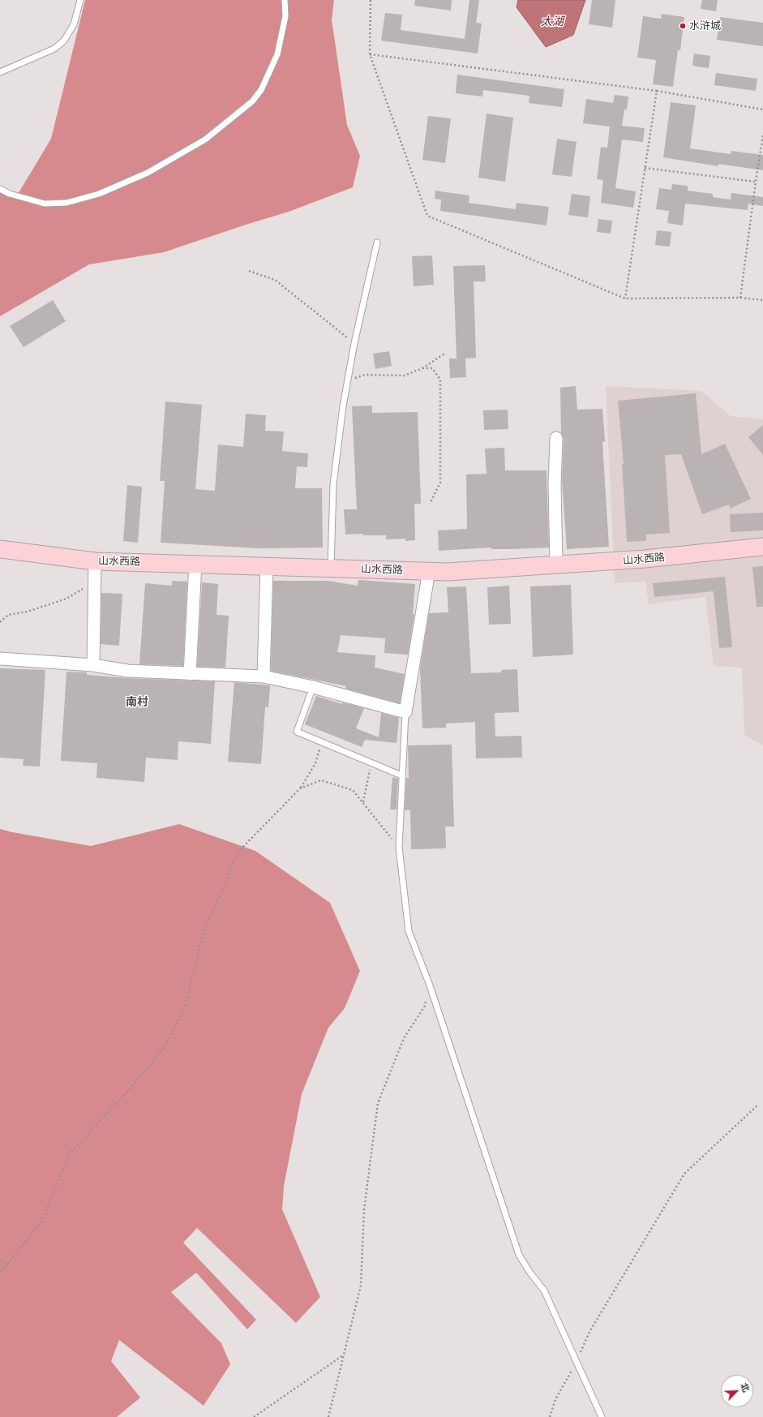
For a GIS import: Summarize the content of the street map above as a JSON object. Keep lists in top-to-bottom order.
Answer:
{
  "streets": {
    "street": ["山水西路"]
  },
  "districts": ["南村"],
  "water": ["太湖"],
  "places": ["水浒城"],
  "north": "top right"
}
